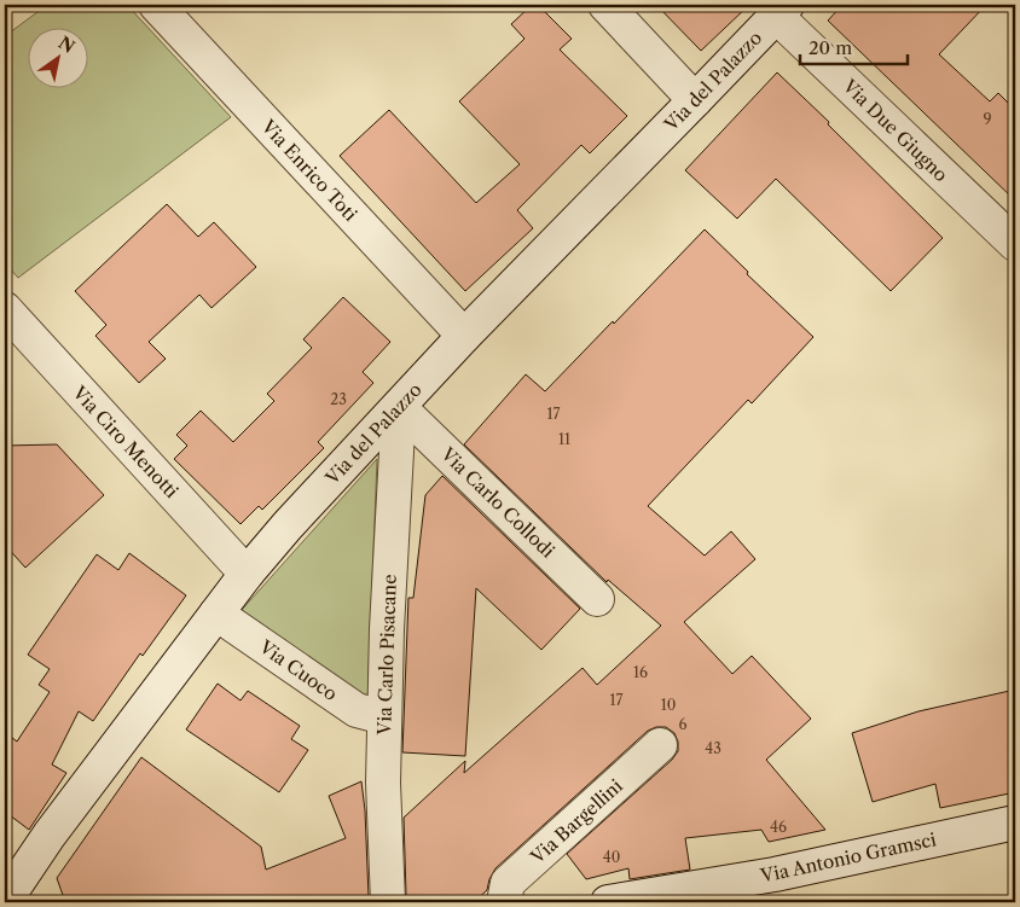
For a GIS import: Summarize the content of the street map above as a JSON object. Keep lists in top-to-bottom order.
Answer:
{
  "streets": {
    "street": [
      "Via del Palazzo",
      "Via Due Giugno",
      "Via Enrico Toti",
      "Via Ciro Menotti",
      "Via Carlo Collodi",
      "Via Carlo Pisacane",
      "Via Cuoco",
      "Via Bargellini",
      "Via Antonio Gramsci"
    ]
  },
  "crossings": [
    ["Via del Palazzo", "Via Due Giugno"],
    ["Via del Palazzo", "Via Enrico Toti"],
    ["Via del Palazzo", "Via Ciro Menotti"],
    ["Via del Palazzo", "Via Carlo Collodi"],
    ["Via del Palazzo", "Via Carlo Pisacane"],
    ["Via del Palazzo", "Via Cuoco"],
    ["Via Carlo Collodi", "Via Carlo Pisacane"],
    ["Via Carlo Pisacane", "Via Cuoco"]
  ],
  "house_numbers": [
    "9",
    "23",
    "17",
    "11",
    "16",
    "17",
    "10",
    "6",
    "43",
    "46",
    "40"
  ],
  "scale_bar": "20 m",
  "north": "top right"
}
